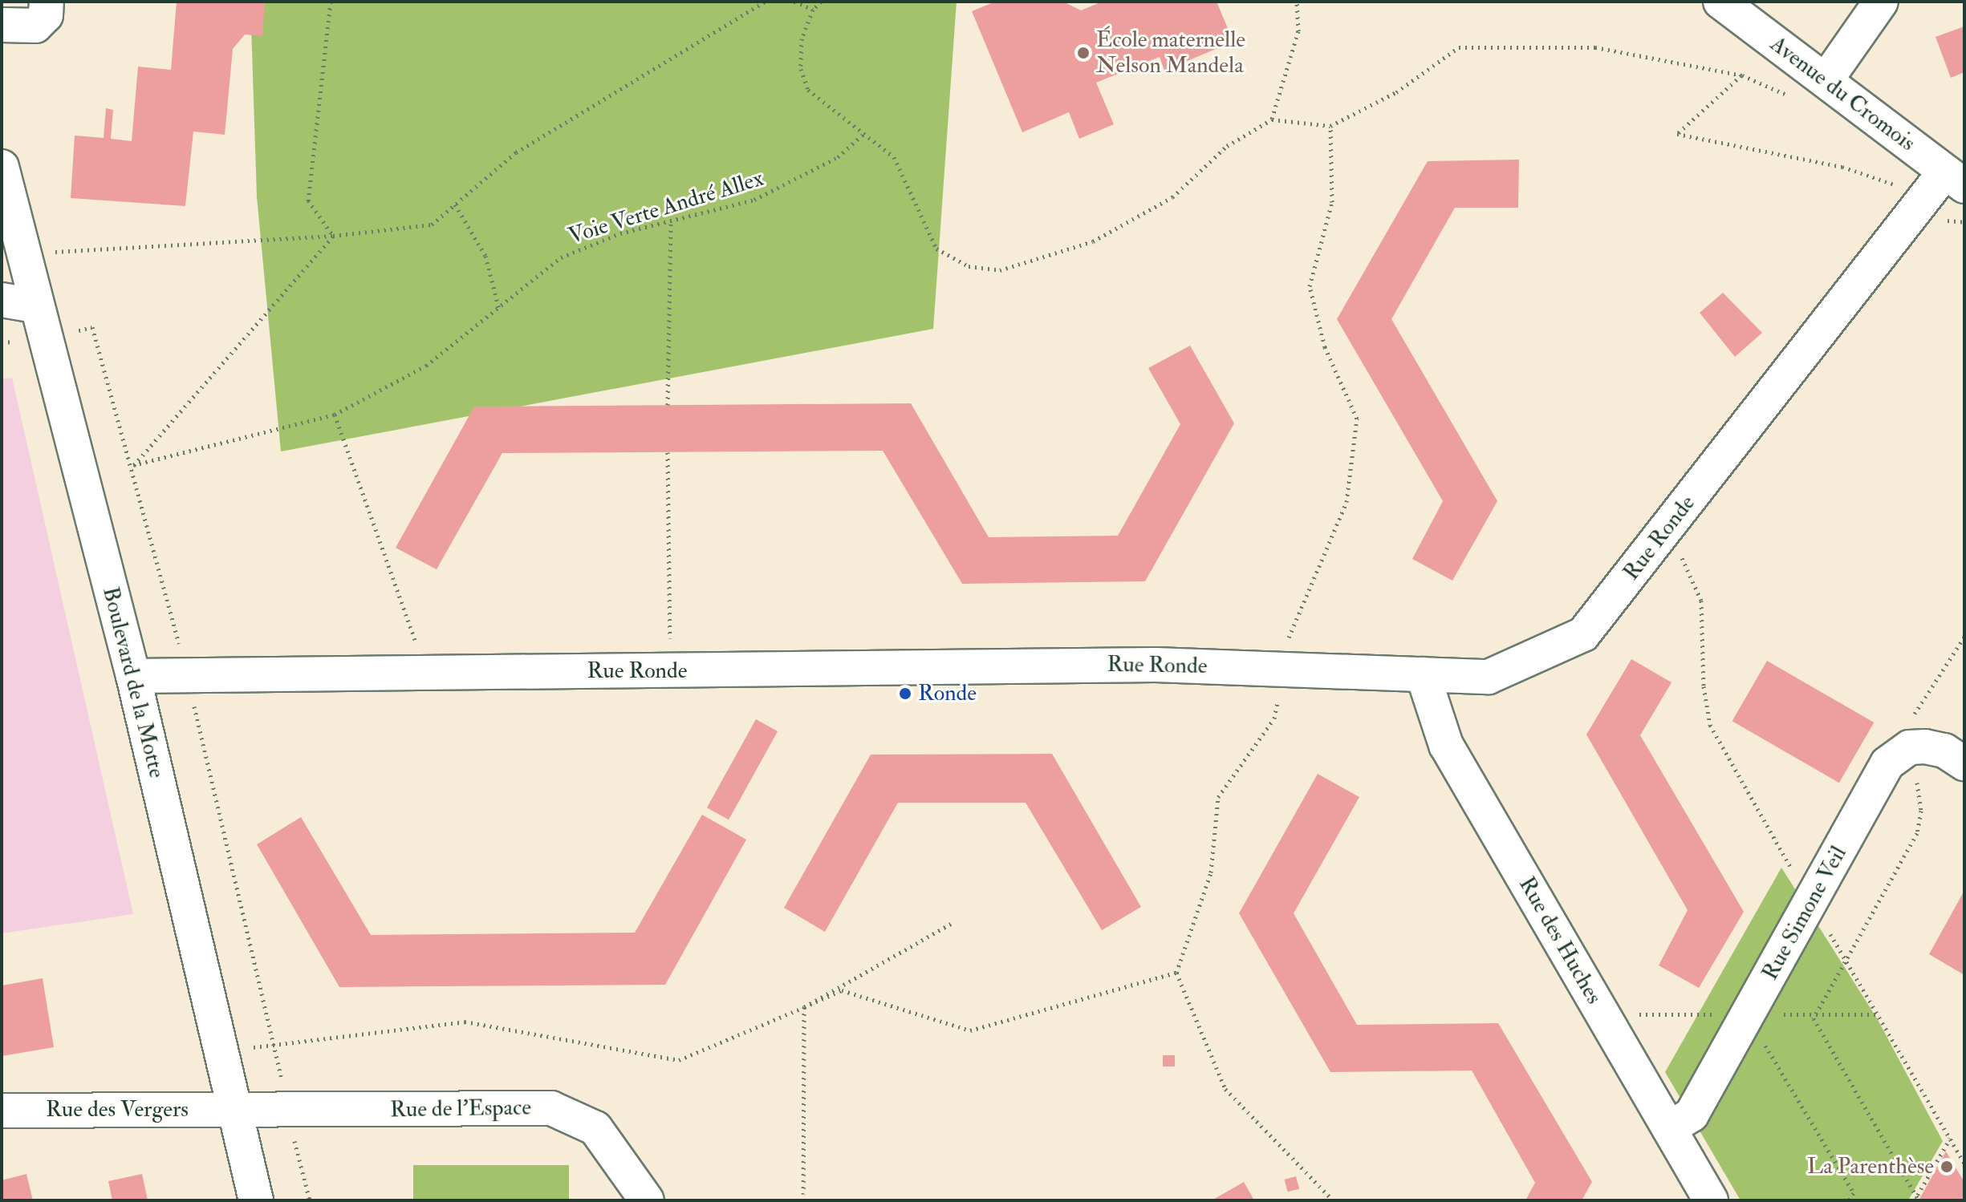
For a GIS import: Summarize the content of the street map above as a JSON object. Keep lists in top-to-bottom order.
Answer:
{
  "streets": {
    "street": [
      "Avenue du Cromois",
      "Rue Ronde",
      "Boulevard de la Motte",
      "Rue Simone Veil",
      "Rue des Huches",
      "Rue de l'Espace",
      "Rue des Vergers"
    ],
    "path": ["Voie Verte André Allex"]
  },
  "crossings": [
    ["Avenue du Cromois", "Rue Ronde"],
    ["Rue Ronde", "Boulevard de la Motte"],
    ["Rue Ronde", "Rue des Huches"],
    ["Boulevard de la Motte", "Rue de l'Espace"],
    ["Boulevard de la Motte", "Rue des Vergers"],
    ["Rue Simone Veil", "Rue des Huches"],
    ["Rue de l'Espace", "Rue des Vergers"]
  ],
  "places": ["École maternelle Nelson Mandela", "Ronde", "La Parenthèse"]
}
